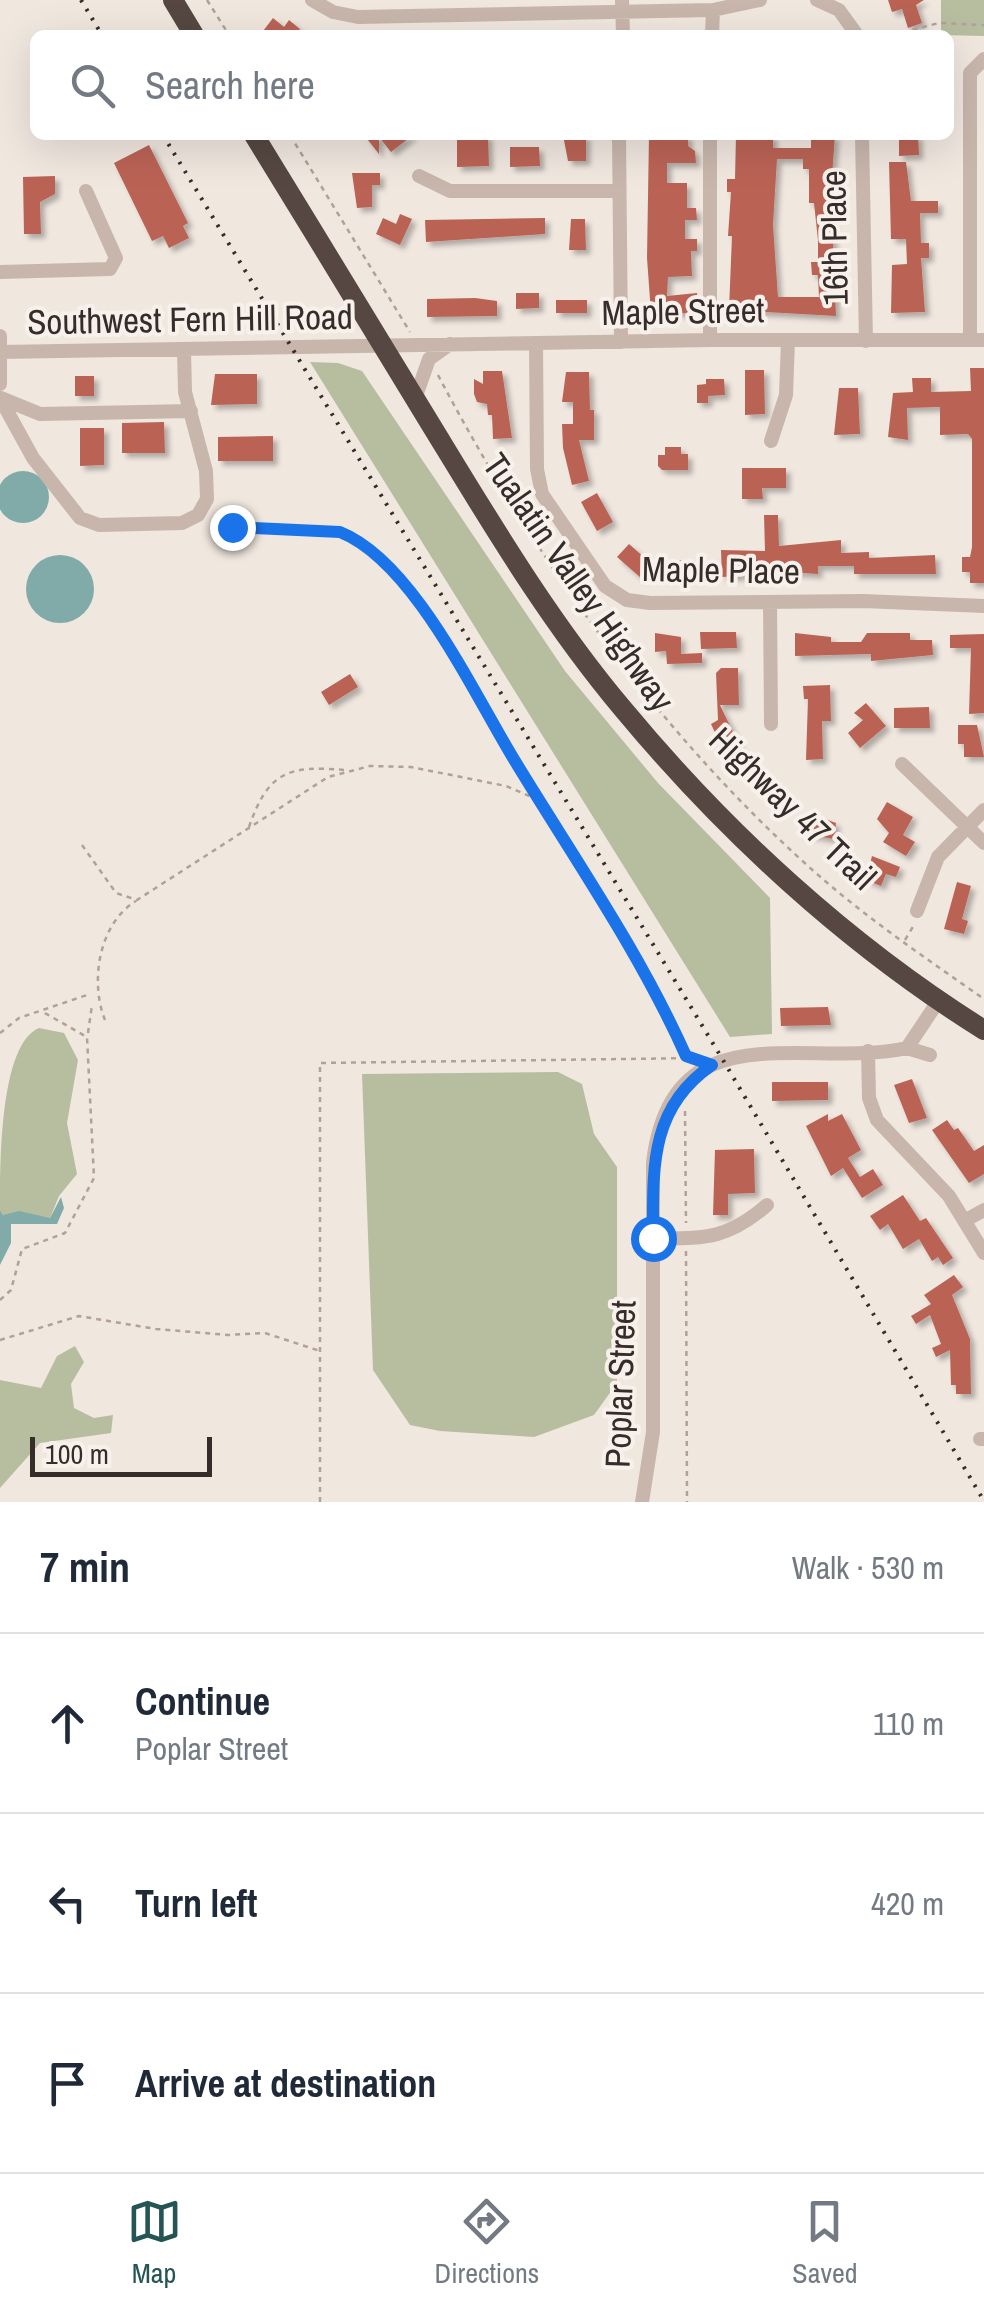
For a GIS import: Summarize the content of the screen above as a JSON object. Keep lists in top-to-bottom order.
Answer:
{
  "streets": {
    "highway": ["Tualatin Valley Highway"],
    "street": [
      "16th Place",
      "Maple Street",
      "Southwest Fern Hill Road",
      "Maple Place",
      "Poplar Street"
    ],
    "path": ["Highway 47 Trail"]
  },
  "crossings": [
    ["16th Place", "Maple Street"],
    ["Maple Street", "Southwest Fern Hill Road"],
    ["Maple Street", "Maple Place"],
    ["Maple Street", "Tualatin Valley Highway"],
    ["Southwest Fern Hill Road", "Tualatin Valley Highway"]
  ],
  "scale_bar": "100 m",
  "page": {
    "search": "Search here",
    "scale": "100 m",
    "heading": ["7 min", "Walk · 530 m"],
    "list": [
      ["Continue", "Poplar Street", "110 m"],
      ["Turn left", "420 m"],
      "Arrive at destination"
    ],
    "nav": ["Map", "Directions", "Saved"]
  }
}
